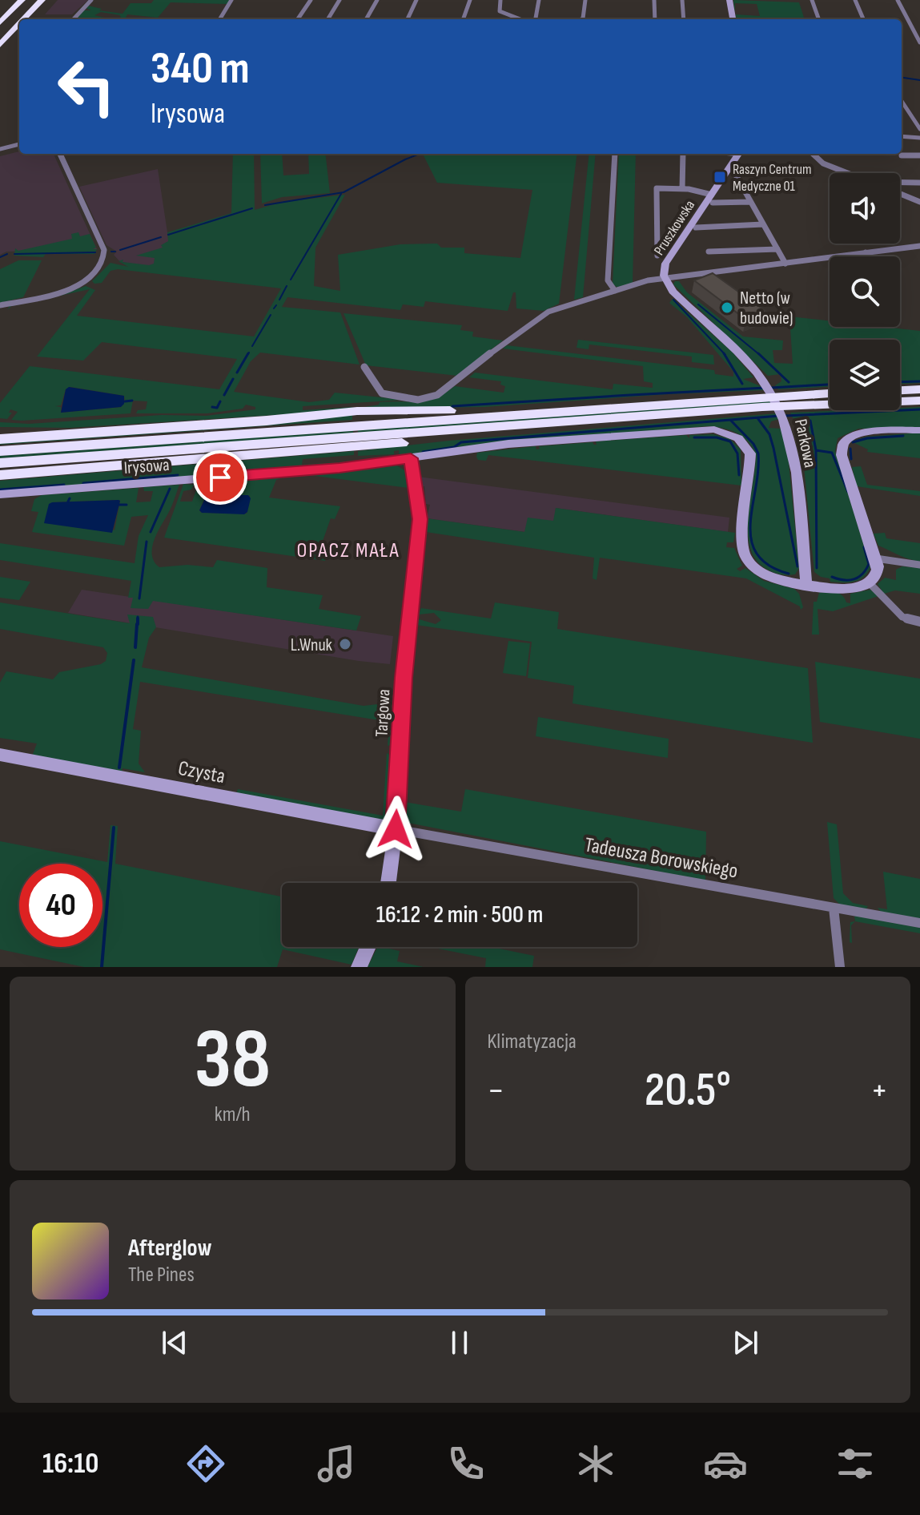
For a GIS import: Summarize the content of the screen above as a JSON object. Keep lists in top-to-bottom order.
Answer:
{
  "streets": {
    "street": [
      "Pruszkowska",
      "Parkowa",
      "Irysowa",
      "Targowa",
      "Czysta",
      "Tadeusza Borowskiego"
    ]
  },
  "crossings": [
    ["Pruszkowska", "Parkowa"],
    ["Parkowa", "Irysowa"],
    ["Irysowa", "Targowa"],
    ["Targowa", "Czysta"],
    ["Targowa", "Tadeusza Borowskiego"],
    ["Czysta", "Tadeusza Borowskiego"]
  ],
  "districts": ["OPACZ MAŁA"],
  "places": {
    "transit": ["Raszyn Centrum Medyczne 01"],
    "other": ["Netto (w budowie)", "L.Wnuk"]
  },
  "page": {
    "turn": ["340 m", "Irysowa"],
    "limit": "40",
    "trip": "16:12 · 2 min · 500 m",
    "tile": [
      ["38", "km/h"],
      "Klimatyzacja"
    ],
    "heat": ["−", "20.5°", "+"],
    "song": ["Afterglow", "The Pines"],
    "tabs": "16:10"
  }
}
